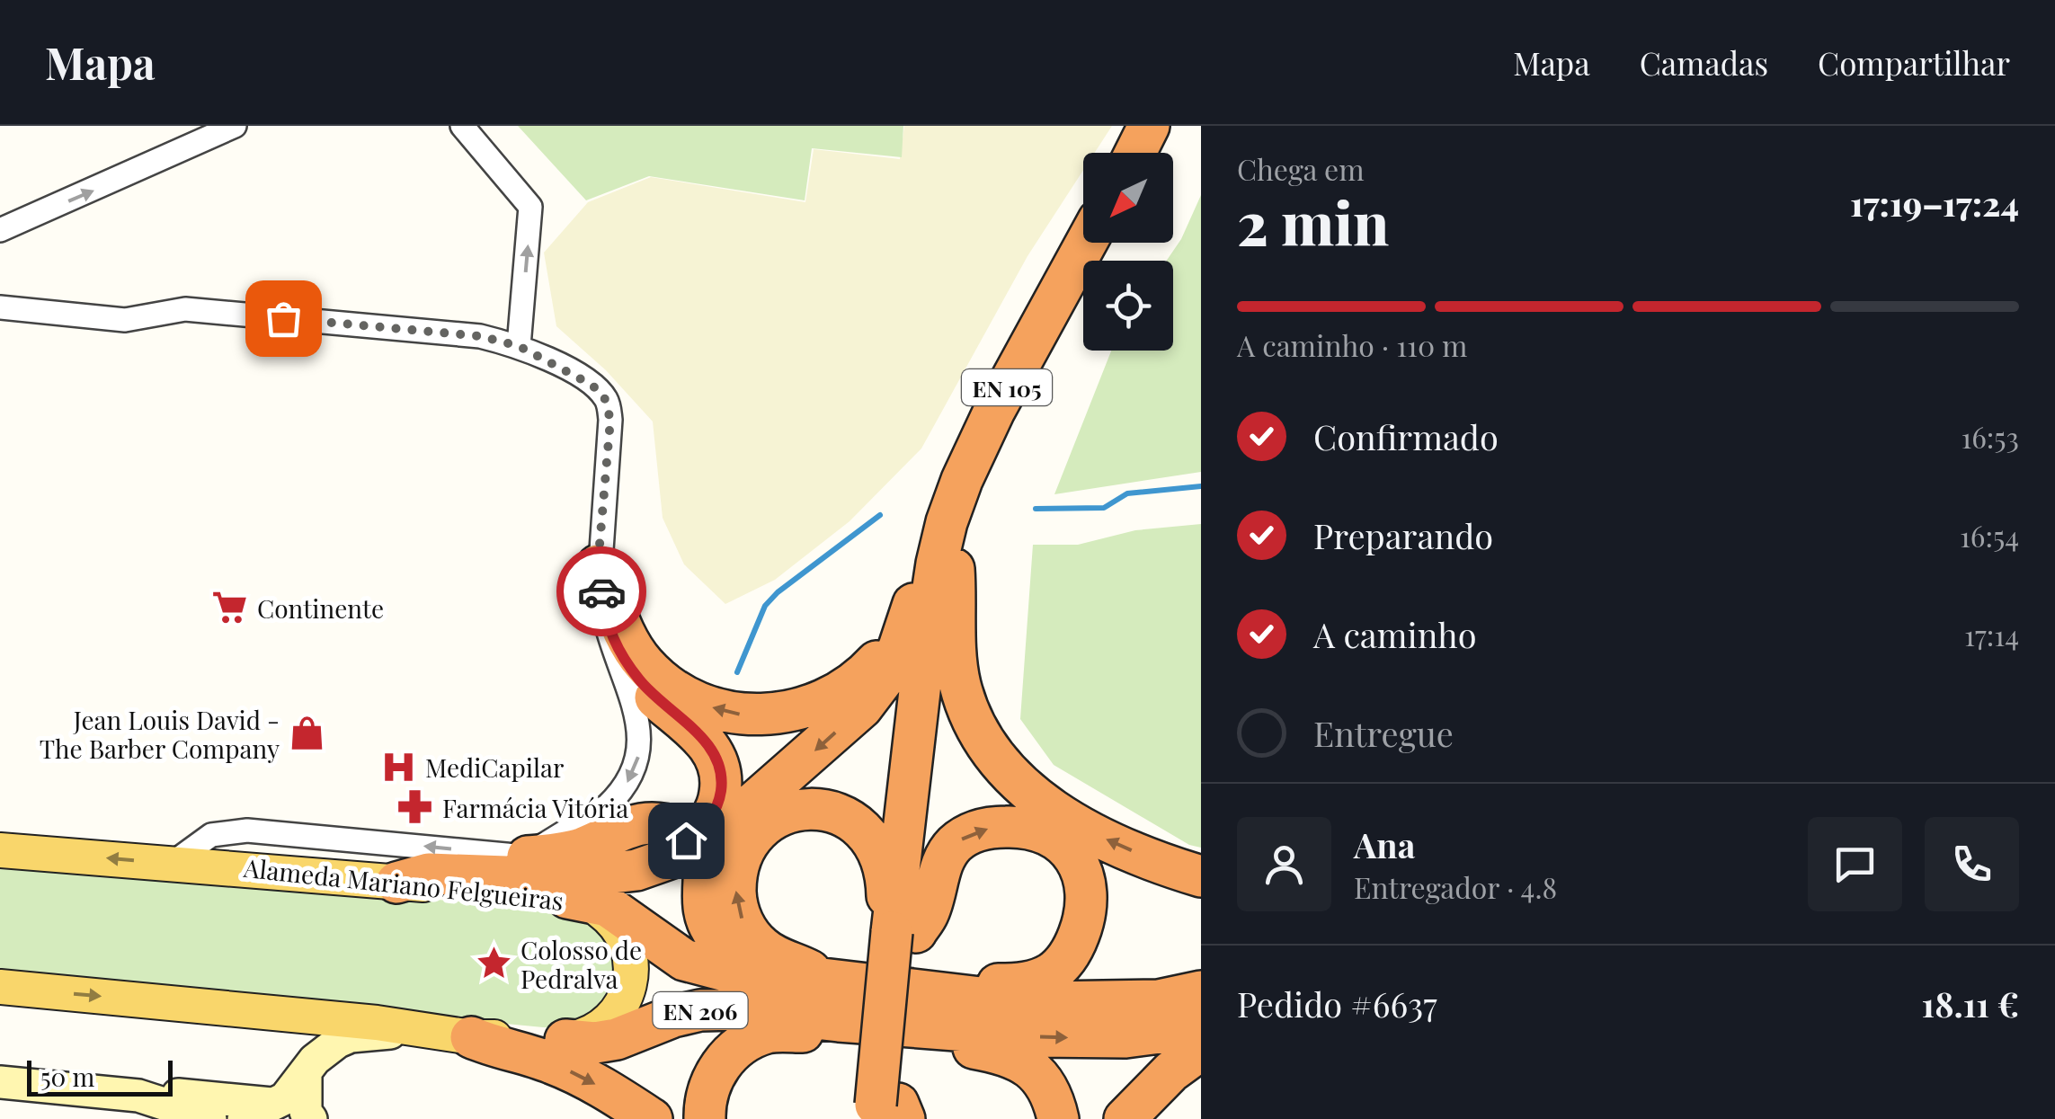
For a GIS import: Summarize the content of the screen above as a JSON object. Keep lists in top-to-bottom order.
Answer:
{
  "streets": {
    "highway": ["EN 105", "EN 206"],
    "main road": ["Alameda Mariano Felgueiras"]
  },
  "crossings": [
    ["Alameda Mariano Felgueiras", "EN 206"]
  ],
  "places": {
    "supermarket": ["Continente"],
    "shop": ["Jean Louis David - The Barber Company"],
    "hospital": ["MediCapilar"],
    "pharmacy": ["Farmácia Vitória"],
    "place": ["Colosso de Pedralva"]
  },
  "scale_bar": "50 m",
  "north": "bottom left",
  "page": {
    "header": "Mapa",
    "nav": ["Mapa", "Camadas", "Compartilhar"],
    "heading": ["2 min", "Chega em", "17:19–17:24"],
    "panel": [
      "Ana",
      "Entregador · 4.8",
      "Pedido #6637",
      "18.11 €"
    ],
    "bar": "A caminho · 110 m",
    "list": [
      ["Confirmado", "16:53"],
      ["Preparando", "16:54"],
      ["A caminho", "17:14"],
      "Entregue"
    ],
    "scale": "50 m"
  }
}
